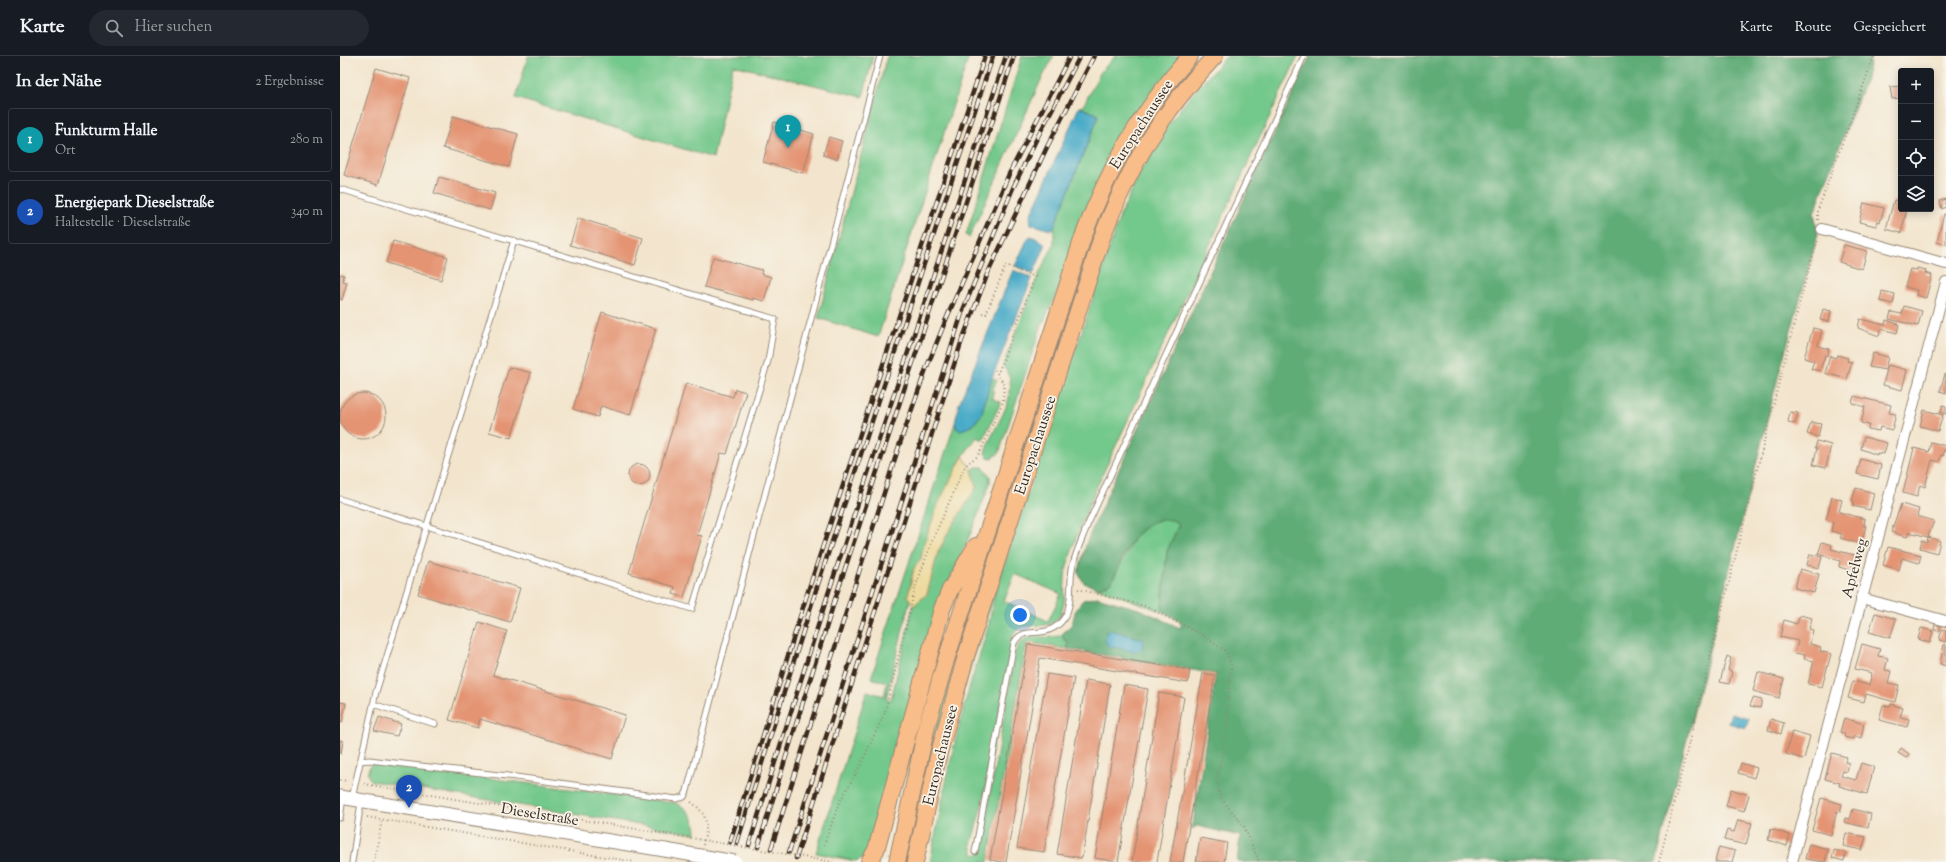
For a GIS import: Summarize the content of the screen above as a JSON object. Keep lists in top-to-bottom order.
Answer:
{
  "streets": {
    "main road": ["Europachaussee"],
    "street": ["Apfelweg", "Dieselstraße"]
  },
  "page": {
    "header": "Karte",
    "search": "Hier suchen",
    "nav": ["Karte", "Route", "Gespeichert"],
    "heading": ["In der Nähe", "2 Ergebnisse"],
    "map_buttons": ["+", "−"],
    "list": [
      {
        "mark": "1",
        "name": "Funkturm Halle",
        "note": "Ort",
        "value": "280 m"
      },
      {
        "mark": "2",
        "name": "Energiepark Dieselstraße",
        "note": "Haltestelle · Dieselstraße",
        "value": "340 m"
      }
    ],
    "pins": ["1", "2"]
  }
}
